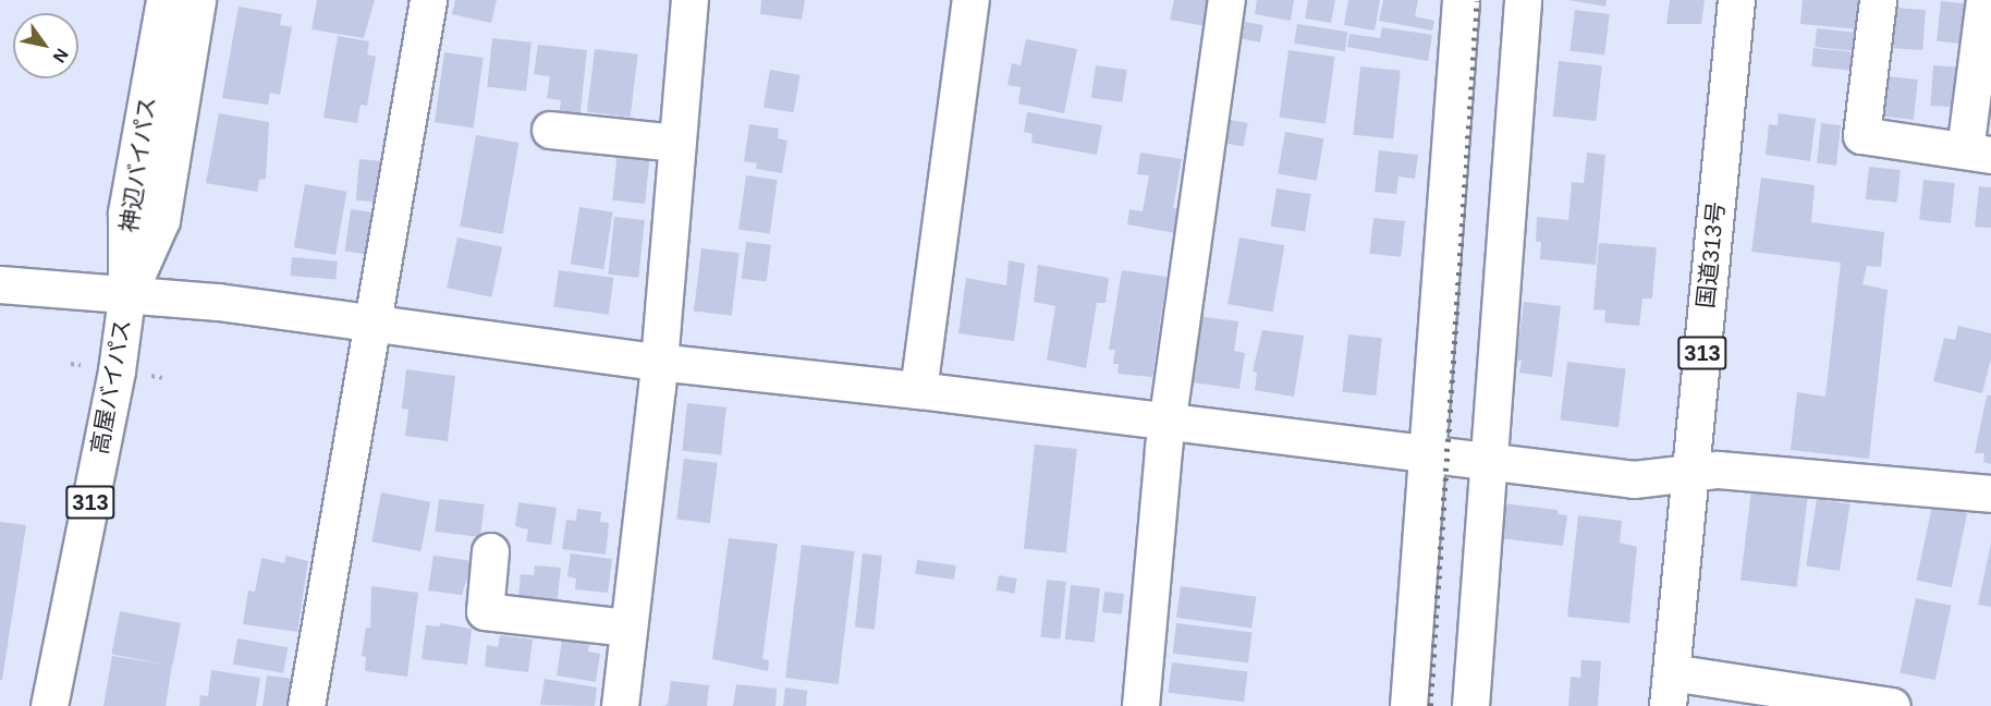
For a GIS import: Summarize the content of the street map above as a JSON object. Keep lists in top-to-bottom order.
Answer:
{
  "streets": {
    "main road": [
      "神辺バイパス",
      "国道313号",
      "313",
      "高屋バイパス"
    ]
  },
  "crossings": [
    ["神辺バイパス", "高屋バイパス"]
  ],
  "north": "bottom right"
}
